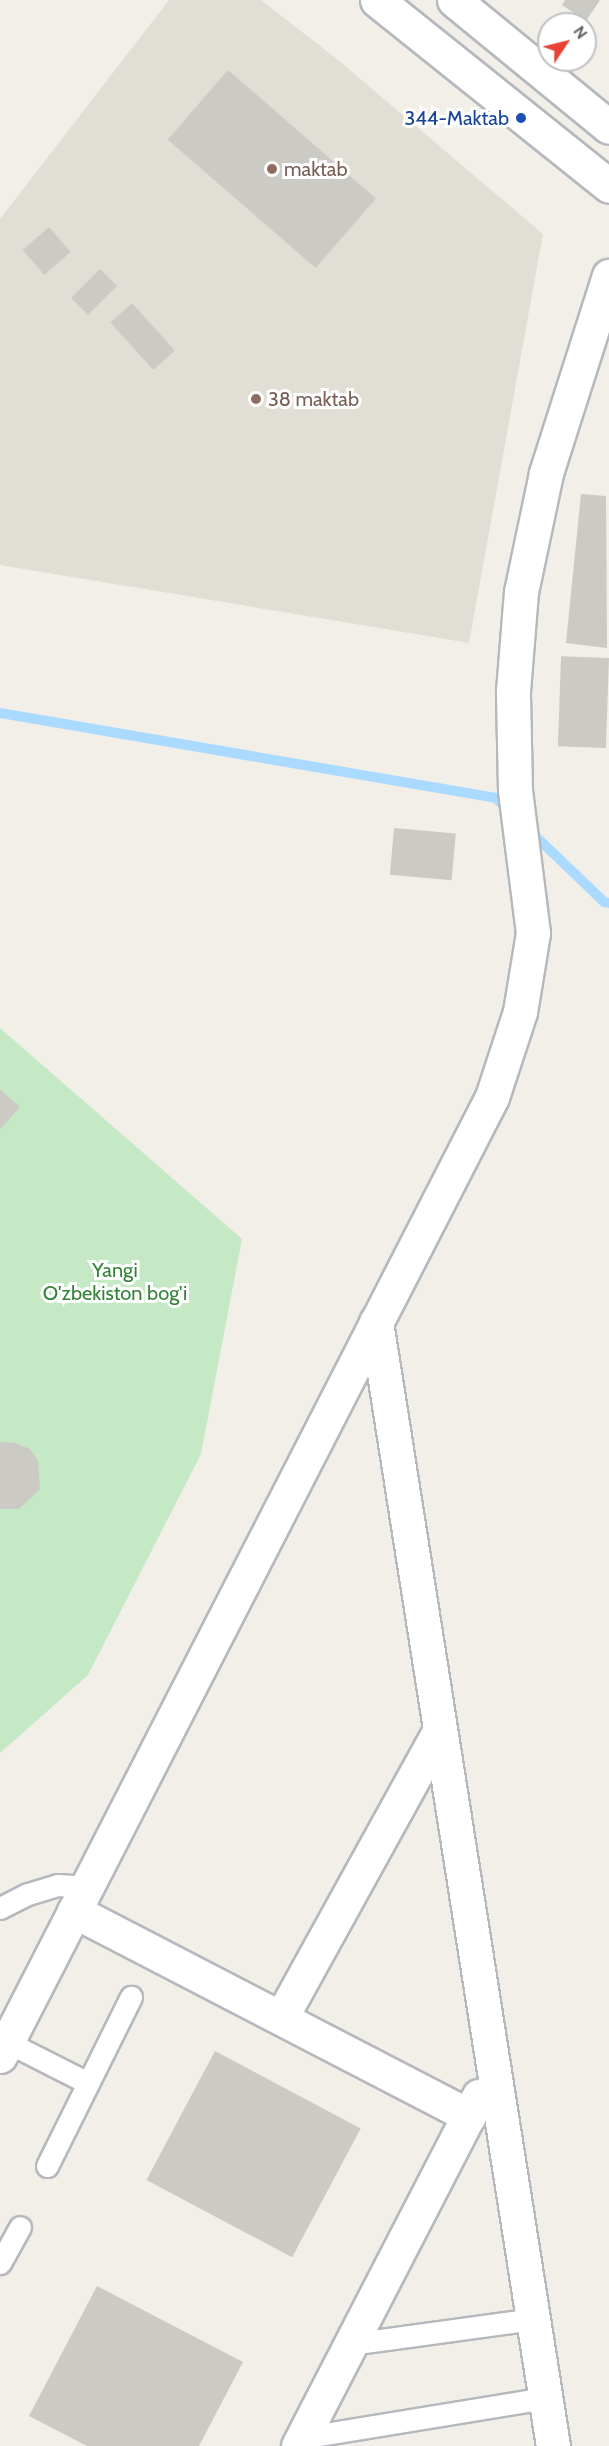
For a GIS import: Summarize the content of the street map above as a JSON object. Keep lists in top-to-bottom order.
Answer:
{
  "parks": ["Yangi O'zbekiston bog'i"],
  "places": ["344-Maktab", "maktab", "38 maktab"],
  "north": "top right"
}
